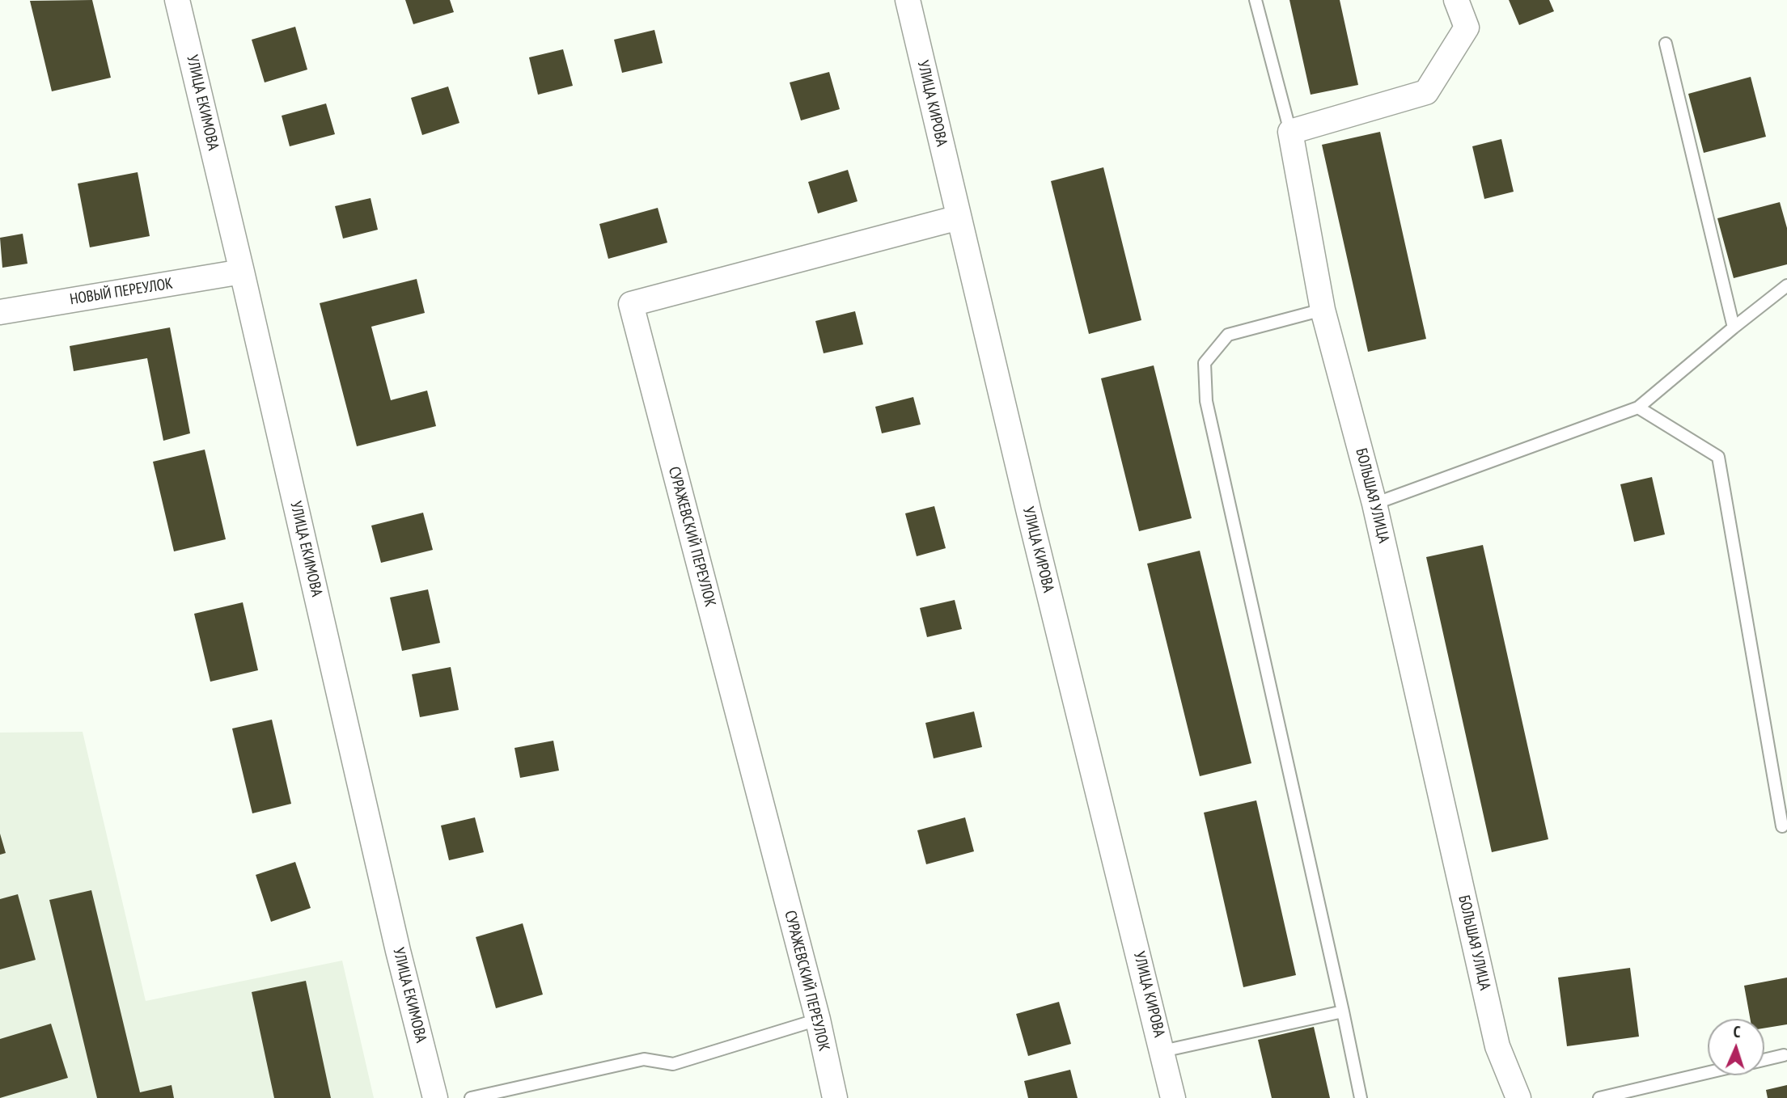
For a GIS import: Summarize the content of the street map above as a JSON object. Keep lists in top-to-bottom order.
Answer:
{
  "streets": {
    "street": [
      "УЛИЦА ЕКИМОВА",
      "УЛИЦА КИРОВА",
      "НОВЫЙ ПЕРЕУЛОК",
      "БОЛЬШАЯ УЛИЦА",
      "СУРАЖЕВСКИЙ ПЕРЕУЛОК"
    ]
  },
  "crossings": [
    ["УЛИЦА ЕКИМОВА", "НОВЫЙ ПЕРЕУЛОК"],
    ["УЛИЦА КИРОВА", "СУРАЖЕВСКИЙ ПЕРЕУЛОК"]
  ],
  "north": "top"
}
